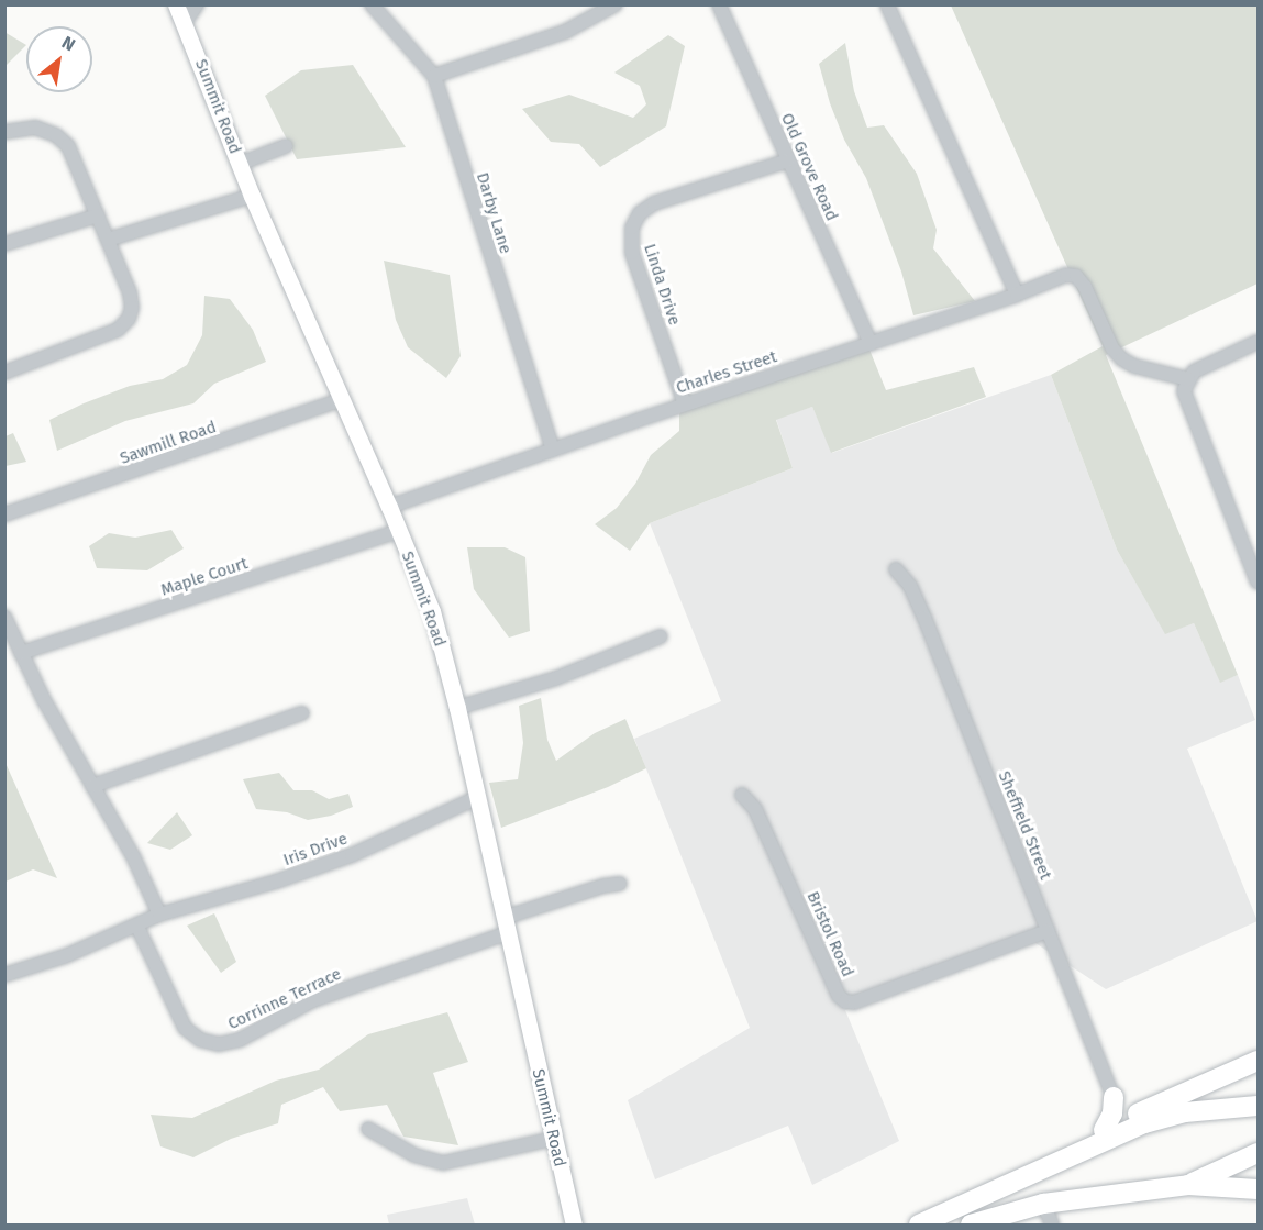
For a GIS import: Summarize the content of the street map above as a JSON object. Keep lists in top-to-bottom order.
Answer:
{
  "streets": {
    "main road": ["Summit Road"],
    "street": [
      "Old Grove Road",
      "Darby Lane",
      "Linda Drive",
      "Charles Street",
      "Sawmill Road",
      "Maple Court",
      "Sheffield Street",
      "Iris Drive",
      "Bristol Road",
      "Corrinne Terrace"
    ]
  },
  "crossings": [
    ["Summit Road", "Charles Street"],
    ["Summit Road", "Sawmill Road"],
    ["Summit Road", "Maple Court"],
    ["Summit Road", "Iris Drive"],
    ["Summit Road", "Corrinne Terrace"],
    ["Old Grove Road", "Linda Drive"],
    ["Old Grove Road", "Charles Street"],
    ["Darby Lane", "Charles Street"],
    ["Linda Drive", "Charles Street"],
    ["Sheffield Street", "Bristol Road"],
    ["Iris Drive", "Corrinne Terrace"]
  ],
  "north": "top right"
}
